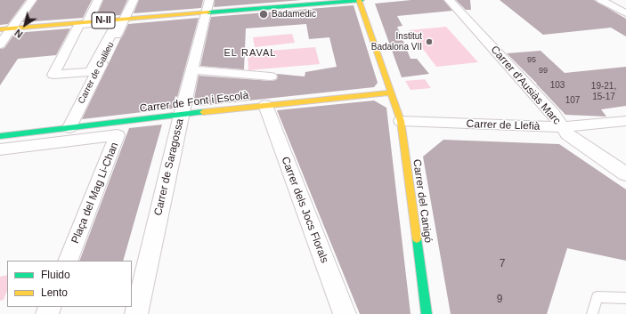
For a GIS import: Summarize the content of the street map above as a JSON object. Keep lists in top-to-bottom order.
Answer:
{
  "streets": {
    "street": [
      "N-II",
      "Carrer de Galileu",
      "Carrer d'Ausiàs Marc",
      "Carrer de Font i Escolà",
      "Carrer de Llefià",
      "Carrer de Saragossa",
      "Plaça del Mag Li-Chan",
      "Carrer del Canigó",
      "Carrer dels Jocs Florals"
    ]
  },
  "crossings": [
    ["N-II", "Carrer de Galileu"],
    ["N-II", "Carrer de Saragossa"],
    ["N-II", "Carrer del Canigó"],
    ["Carrer de Galileu", "Carrer de Font i Escolà"],
    ["Carrer d'Ausiàs Marc", "Carrer de Llefià"],
    ["Carrer de Font i Escolà", "Carrer de Saragossa"],
    ["Carrer de Font i Escolà", "Carrer del Canigó"],
    ["Carrer de Font i Escolà", "Carrer dels Jocs Florals"],
    ["Carrer de Llefià", "Carrer del Canigó"]
  ],
  "districts": ["EL RAVAL"],
  "places": ["Badamedic", "Institut Badalona VII"],
  "house_numbers": [
    "95",
    "99",
    "103",
    "19-21, 15-17",
    "107",
    "7",
    "9"
  ],
  "legend": ["Fluido", "Lento"],
  "north": "bottom left"
}
